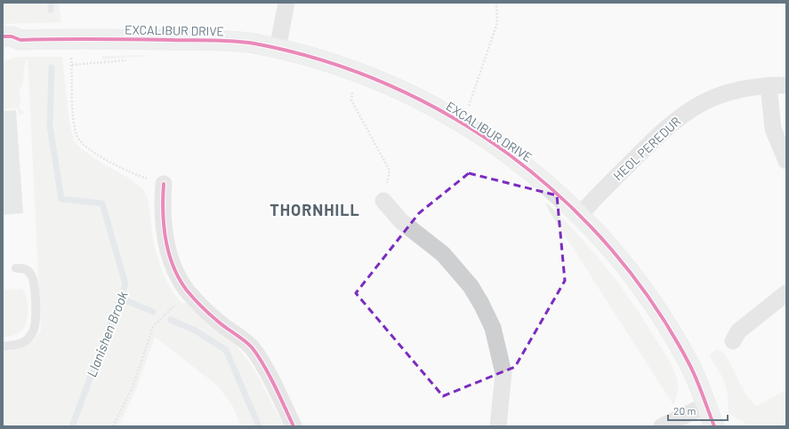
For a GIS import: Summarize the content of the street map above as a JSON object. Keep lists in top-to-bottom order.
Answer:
{
  "streets": {
    "street": ["EXCALIBUR DRIVE", "HEOL PEREDUR"]
  },
  "crossings": [
    ["EXCALIBUR DRIVE", "HEOL PEREDUR"]
  ],
  "districts": ["THORNHILL"],
  "water": ["Llanishen Brook"],
  "scale_bar": "20 m"
}
